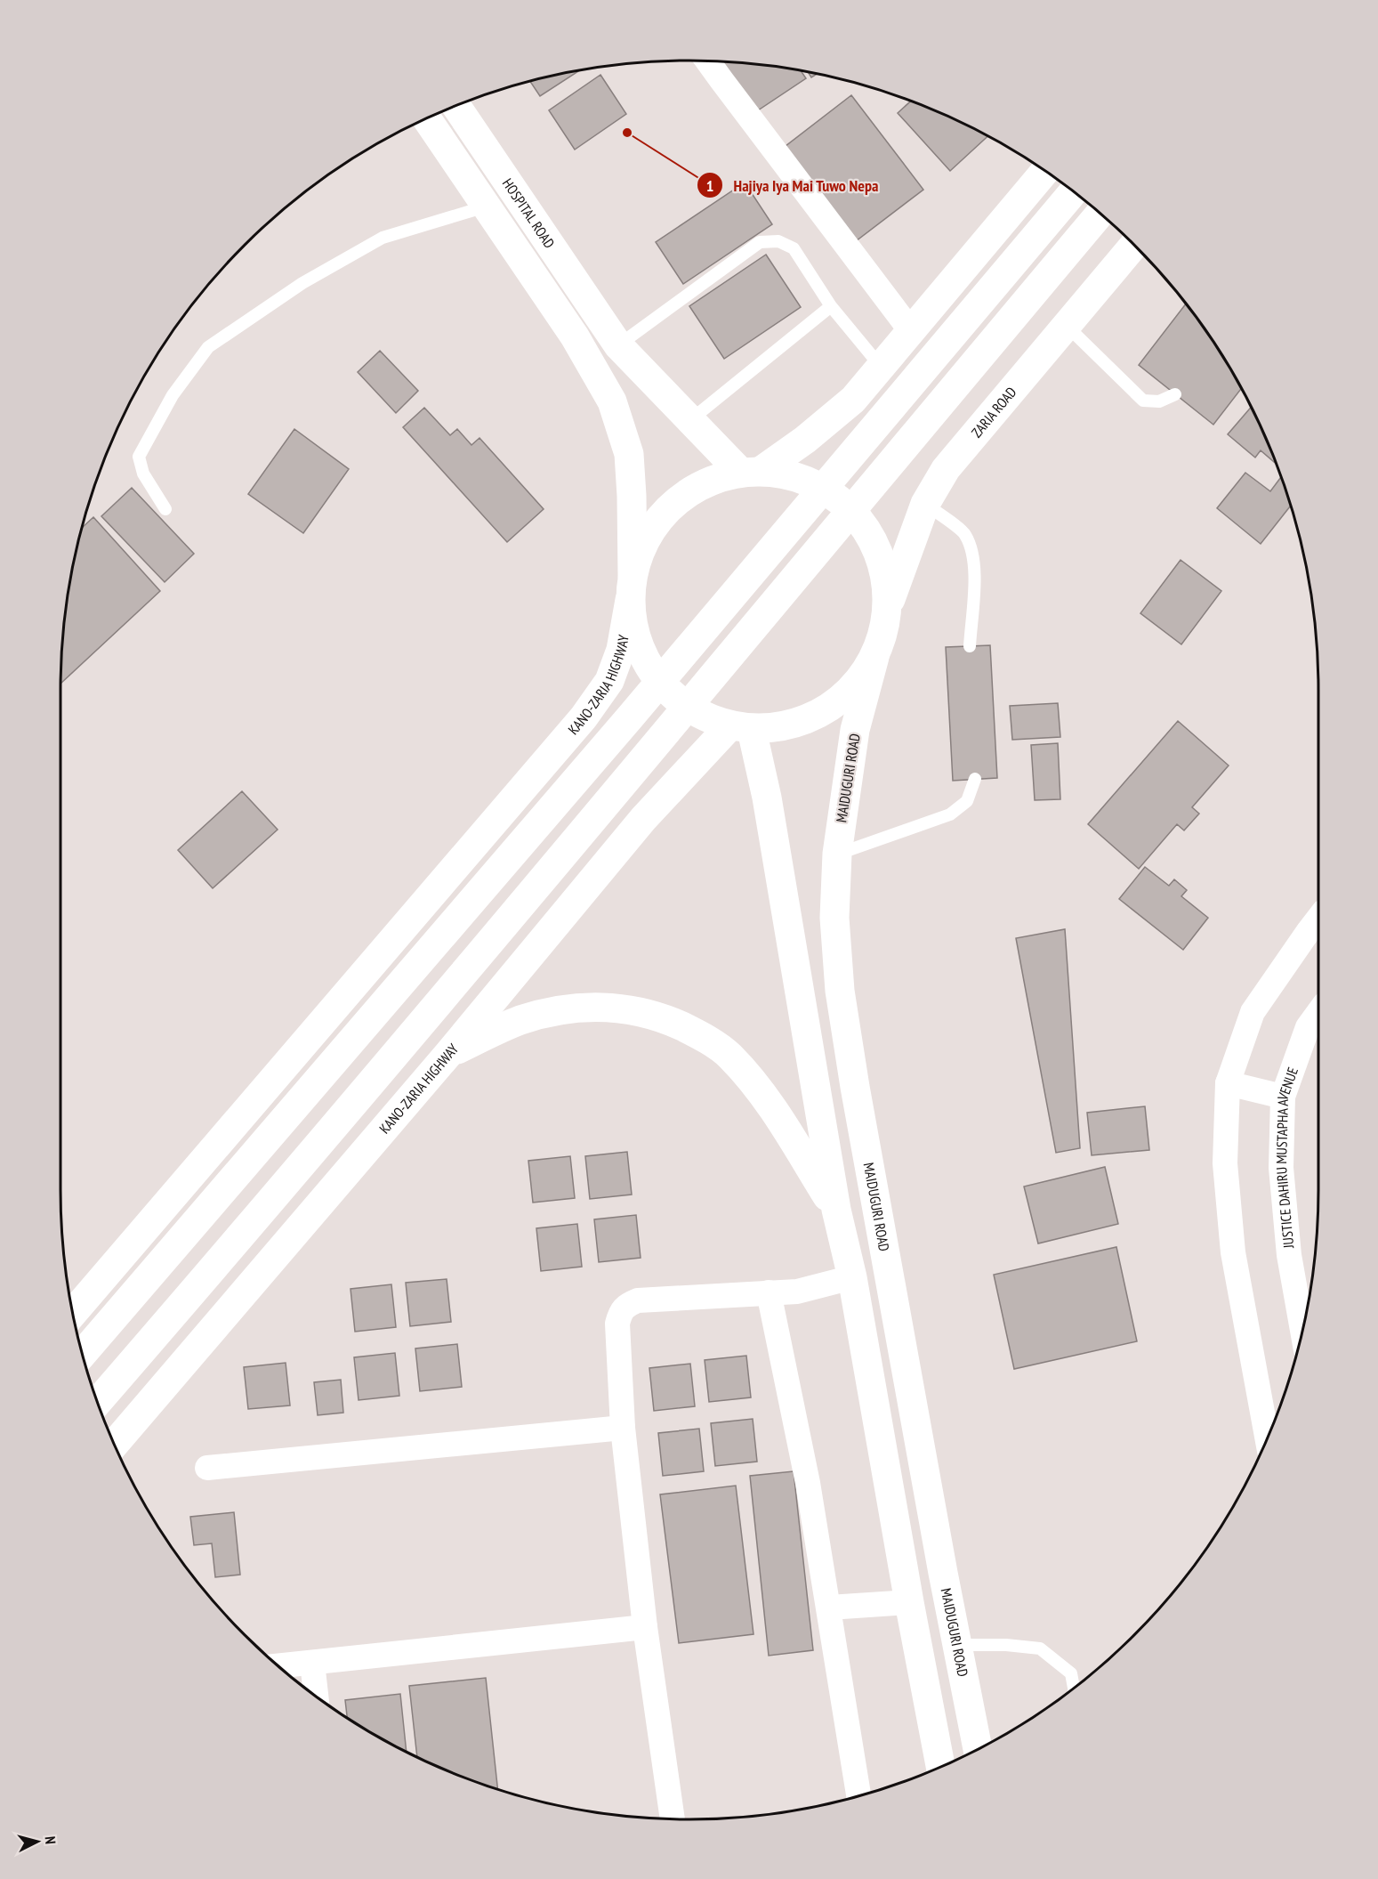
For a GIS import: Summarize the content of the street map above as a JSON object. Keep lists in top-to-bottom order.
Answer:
{
  "streets": {
    "main road": [
      "HOSPITAL ROAD",
      "ZARIA ROAD",
      "KANO-ZARIA HIGHWAY",
      "MAIDUGURI ROAD"
    ],
    "street": ["JUSTICE DAHIRU MUSTAPHA AVENUE"]
  },
  "crossings": [
    ["HOSPITAL ROAD", "KANO-ZARIA HIGHWAY"],
    ["ZARIA ROAD", "MAIDUGURI ROAD"]
  ],
  "places": ["Hajiya Iya Mai Tuwo Nepa"],
  "north": "right"
}
